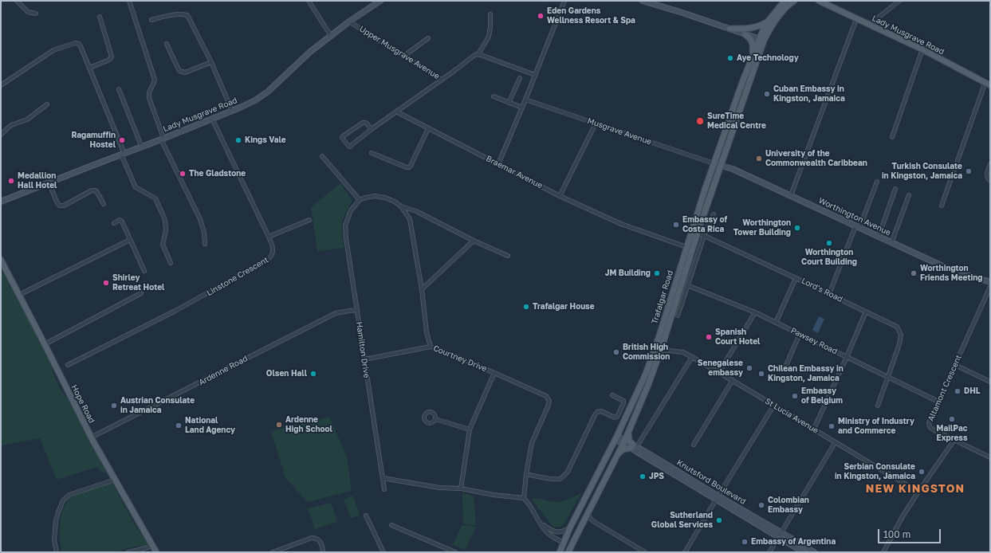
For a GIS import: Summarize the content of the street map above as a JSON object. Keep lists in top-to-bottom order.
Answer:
{
  "streets": {
    "main road": [
      "Lady Musgrave Road",
      "Worthington Avenue",
      "Trafalgar Road",
      "Hope Road",
      "Knutsford Boulevard"
    ],
    "street": [
      "Upper Musgrave Avenue",
      "Musgrave Avenue",
      "Braemar Avenue",
      "Linstone Crescent",
      "Lord's Road",
      "Pawsey Road",
      "Hamilton Drive",
      "Courtney Drive",
      "Ardenne Road",
      "Altamont Crescent",
      "St Lucia Avenue"
    ]
  },
  "crossings": [
    ["Lady Musgrave Road", "Upper Musgrave Avenue"],
    ["Lady Musgrave Road", "Linstone Crescent"],
    ["Musgrave Avenue", "Worthington Avenue"],
    ["Musgrave Avenue", "Trafalgar Road"],
    ["Braemar Avenue", "Trafalgar Road"],
    ["Worthington Avenue", "Trafalgar Road"],
    ["Lord's Road", "Trafalgar Road"],
    ["Lord's Road", "Pawsey Road"],
    ["Trafalgar Road", "St Lucia Avenue"],
    ["Trafalgar Road", "Knutsford Boulevard"],
    ["Pawsey Road", "Altamont Crescent"],
    ["Hamilton Drive", "Courtney Drive"],
    ["Hamilton Drive", "Ardenne Road"],
    ["Ardenne Road", "Hope Road"]
  ],
  "districts": ["NEW KINGSTON"],
  "places": [
    "Eden Gardens Wellness Resort & Spa",
    "Aye Technology",
    "Cuban Embassy in Kingston, Jamaica",
    "SureTime Medical Centre",
    "Ragamuffin Hostel",
    "Kings Vale",
    "University of the Commonwealth Caribbean",
    "Turkish Consulate in Kingston, Jamaica",
    "The Gladstone",
    "Medallion Hall Hotel",
    "Embassy of Costa Rica",
    "Worthington Tower Building",
    "Worthington Court Building",
    "JM Building",
    "Worthington Friends Meeting",
    "Shirley Retreat Hotel",
    "Trafalgar House",
    "Spanish Court Hotel",
    "British High Commission",
    "Senegalese embassy",
    "Olsen Hall",
    "Chilean Embassy in Kingston, Jamaica",
    "DHL",
    "Embassy of Belgium",
    "Austrian Consulate in Jamaica",
    "MailPac Express",
    "Ardenne High School",
    "National Land Agency",
    "Ministry of Industry and Commerce",
    "Serbian Consulate in Kingston, Jamaica",
    "JPS",
    "Colombian Embassy",
    "Sutherland Global Services",
    "Embassy of Argentina"
  ],
  "scale_bar": "100 m"
}
